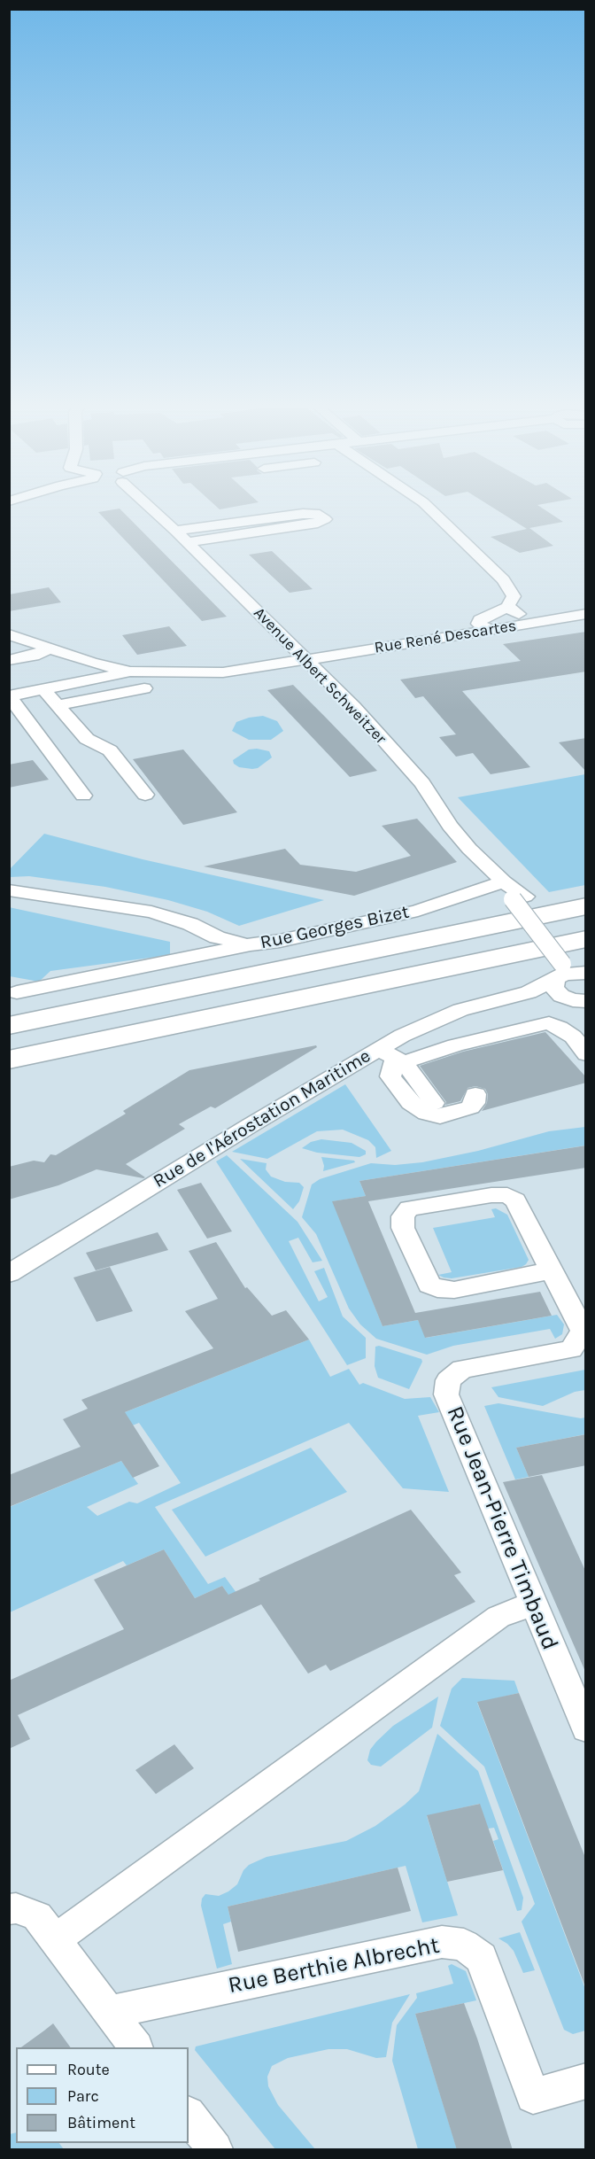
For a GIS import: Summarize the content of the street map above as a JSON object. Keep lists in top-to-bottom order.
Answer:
{
  "streets": {
    "street": [
      "Rue René Descartes",
      "Avenue Albert Schweitzer",
      "Rue Georges Bizet",
      "Rue de l'Aérostation Maritime",
      "Rue Jean-Pierre Timbaud",
      "Rue Berthie Albrecht"
    ]
  },
  "crossings": [
    ["Rue René Descartes", "Avenue Albert Schweitzer"],
    ["Avenue Albert Schweitzer", "Rue Georges Bizet"],
    ["Avenue Albert Schweitzer", "Rue de l'Aérostation Maritime"]
  ],
  "legend": ["Route", "Parc", "Bâtiment"]
}
